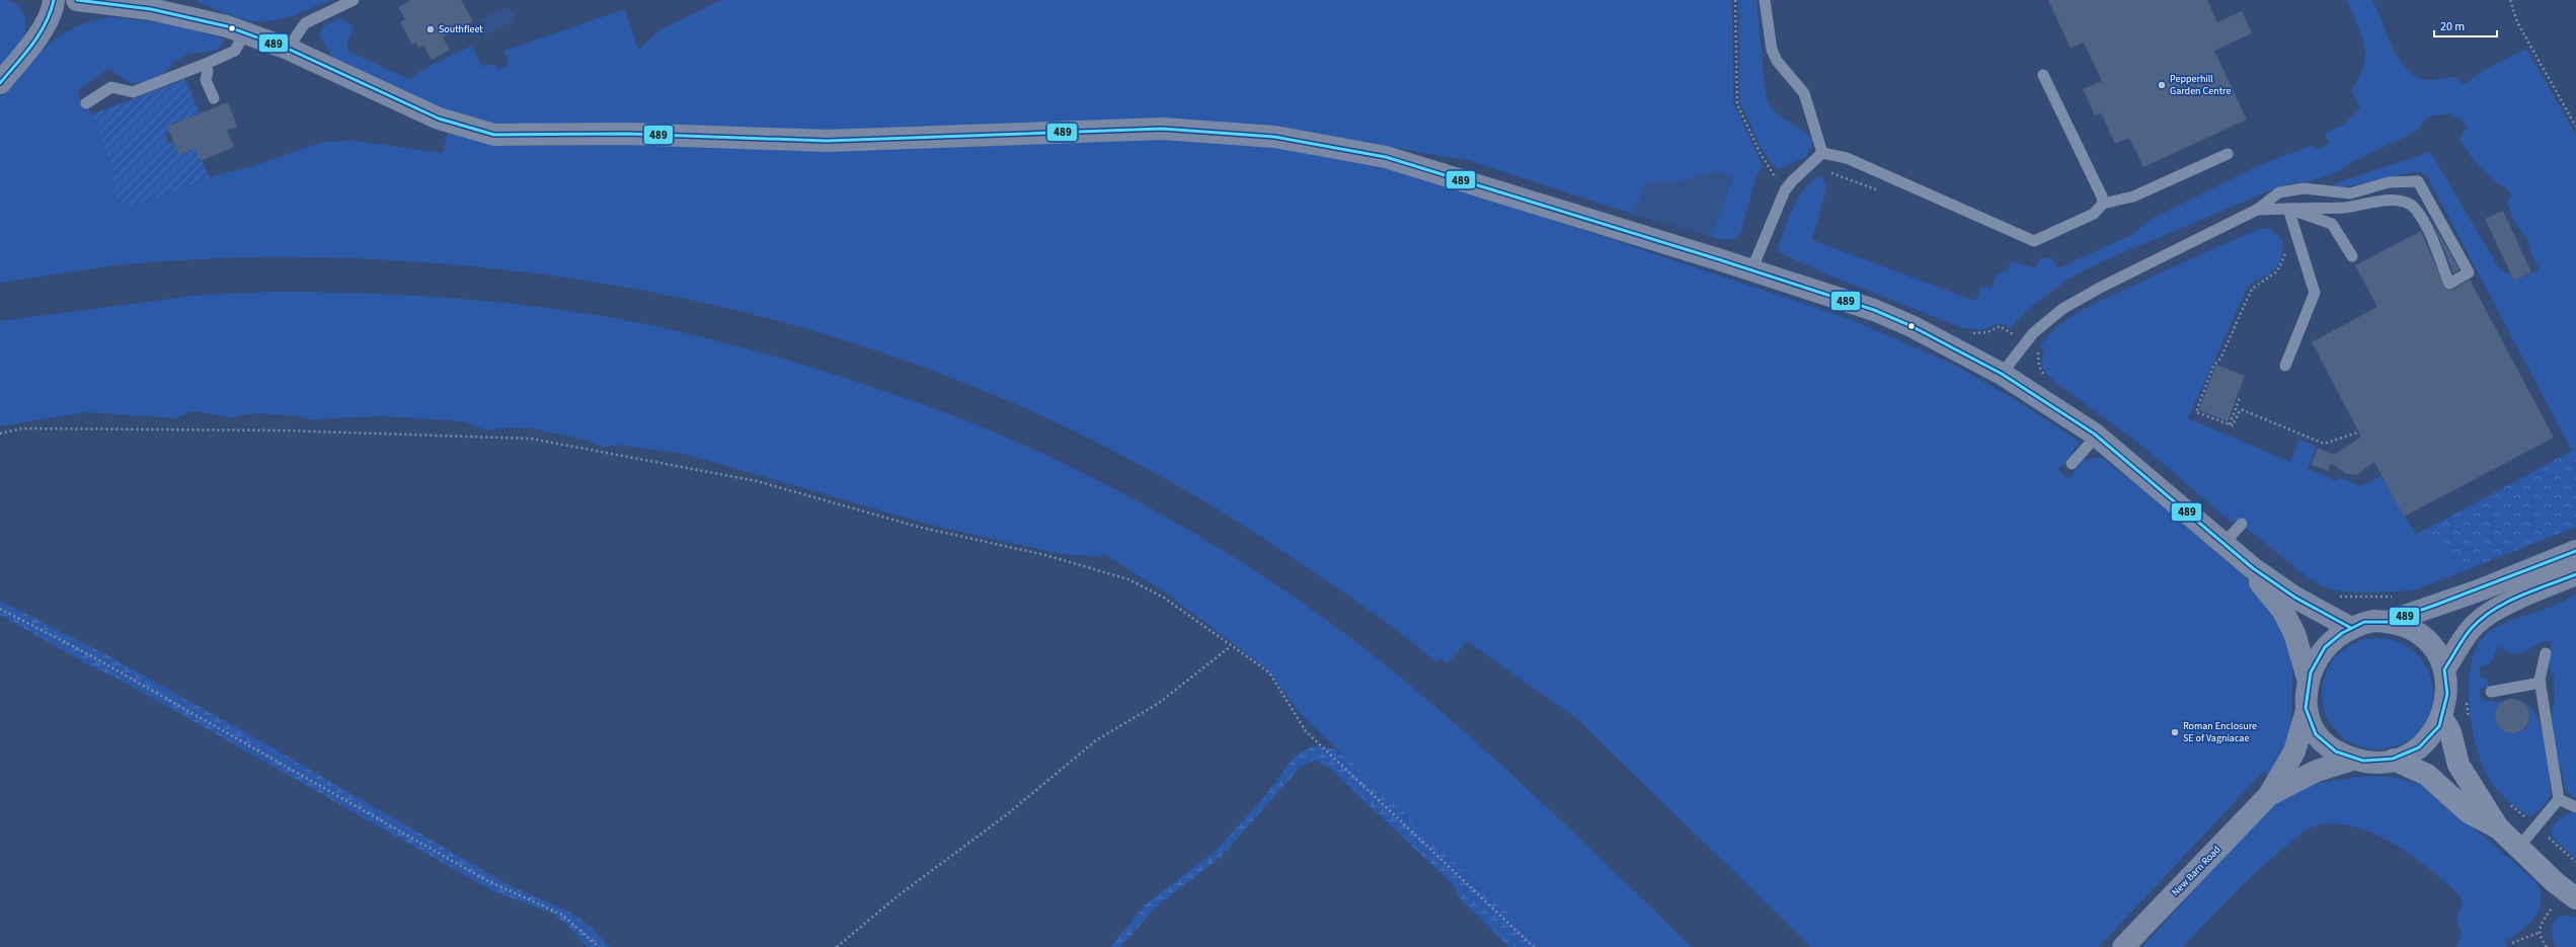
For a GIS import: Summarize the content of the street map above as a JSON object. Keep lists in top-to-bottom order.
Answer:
{
  "streets": {
    "main road": ["New Barn Road"]
  },
  "places": ["Southfleet", "Pepperhill Garden Centre", "Roman Enclosure SE of Vagniacae"],
  "lines": ["transit line 489"],
  "scale_bar": "20 m"
}
